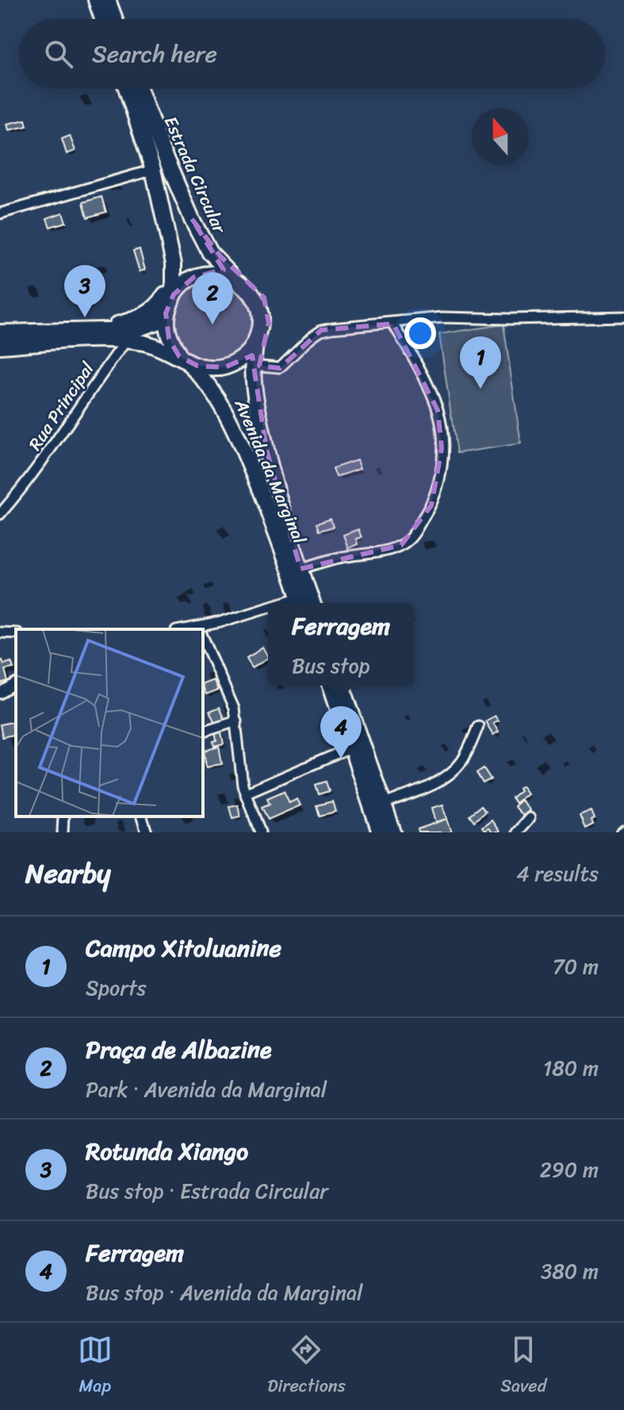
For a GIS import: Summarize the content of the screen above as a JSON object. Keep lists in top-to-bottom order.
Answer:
{
  "streets": {
    "main road": ["Estrada Circular", "Avenida da Marginal"],
    "street": ["Rua Principal"]
  },
  "crossings": [
    ["Estrada Circular", "Avenida da Marginal"]
  ],
  "north": "top",
  "page": {
    "search": "Search here",
    "pins": [
      "3",
      "2",
      "1",
      "4"
    ],
    "popup": ["Ferragem", "Bus stop"],
    "heading": ["Nearby", "4 results"],
    "list": [
      {
        "mark": "1",
        "name": "Campo Xitoluanine",
        "note": "Sports",
        "value": "70 m"
      },
      {
        "mark": "2",
        "name": "Praça de Albazine",
        "note": "Park · Avenida da Marginal",
        "value": "180 m"
      },
      {
        "mark": "3",
        "name": "Rotunda Xiango",
        "note": "Bus stop · Estrada Circular",
        "value": "290 m"
      },
      {
        "mark": "4",
        "name": "Ferragem",
        "note": "Bus stop · Avenida da Marginal",
        "value": "380 m"
      }
    ],
    "nav": ["Map", "Directions", "Saved"]
  }
}
